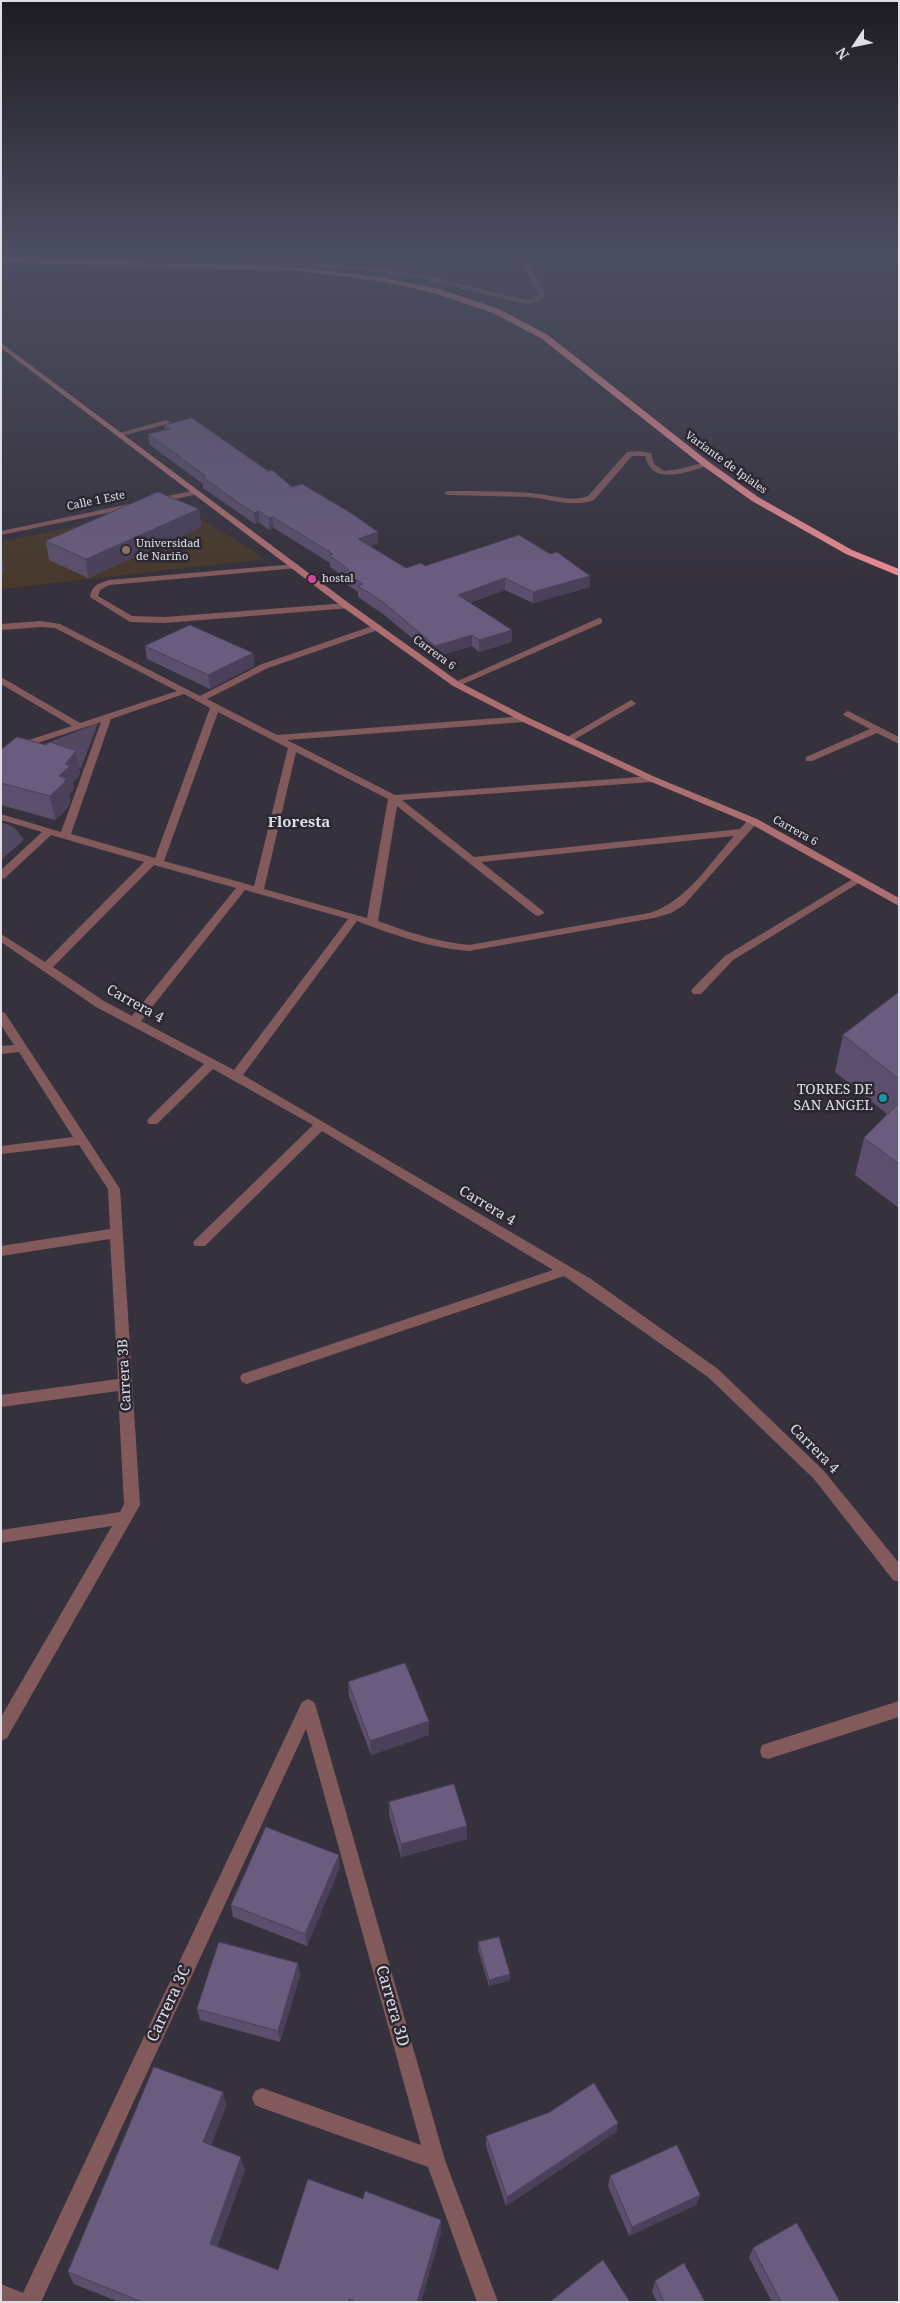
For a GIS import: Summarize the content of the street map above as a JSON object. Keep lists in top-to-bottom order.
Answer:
{
  "streets": {
    "highway": ["Variante de Ipiales"],
    "main road": ["Carrera 6"],
    "street": [
      "Calle 1 Este",
      "Carrera 4",
      "Carrera 3B",
      "Carrera 3C",
      "Carrera 3D"
    ]
  },
  "crossings": [
    ["Calle 1 Este", "Carrera 6"],
    ["Carrera 3C", "Carrera 3D"]
  ],
  "districts": ["Floresta"],
  "places": ["Universidad de Nariño", "hostal", "TORRES DE SAN ANGEL"],
  "north": "bottom left"
}
